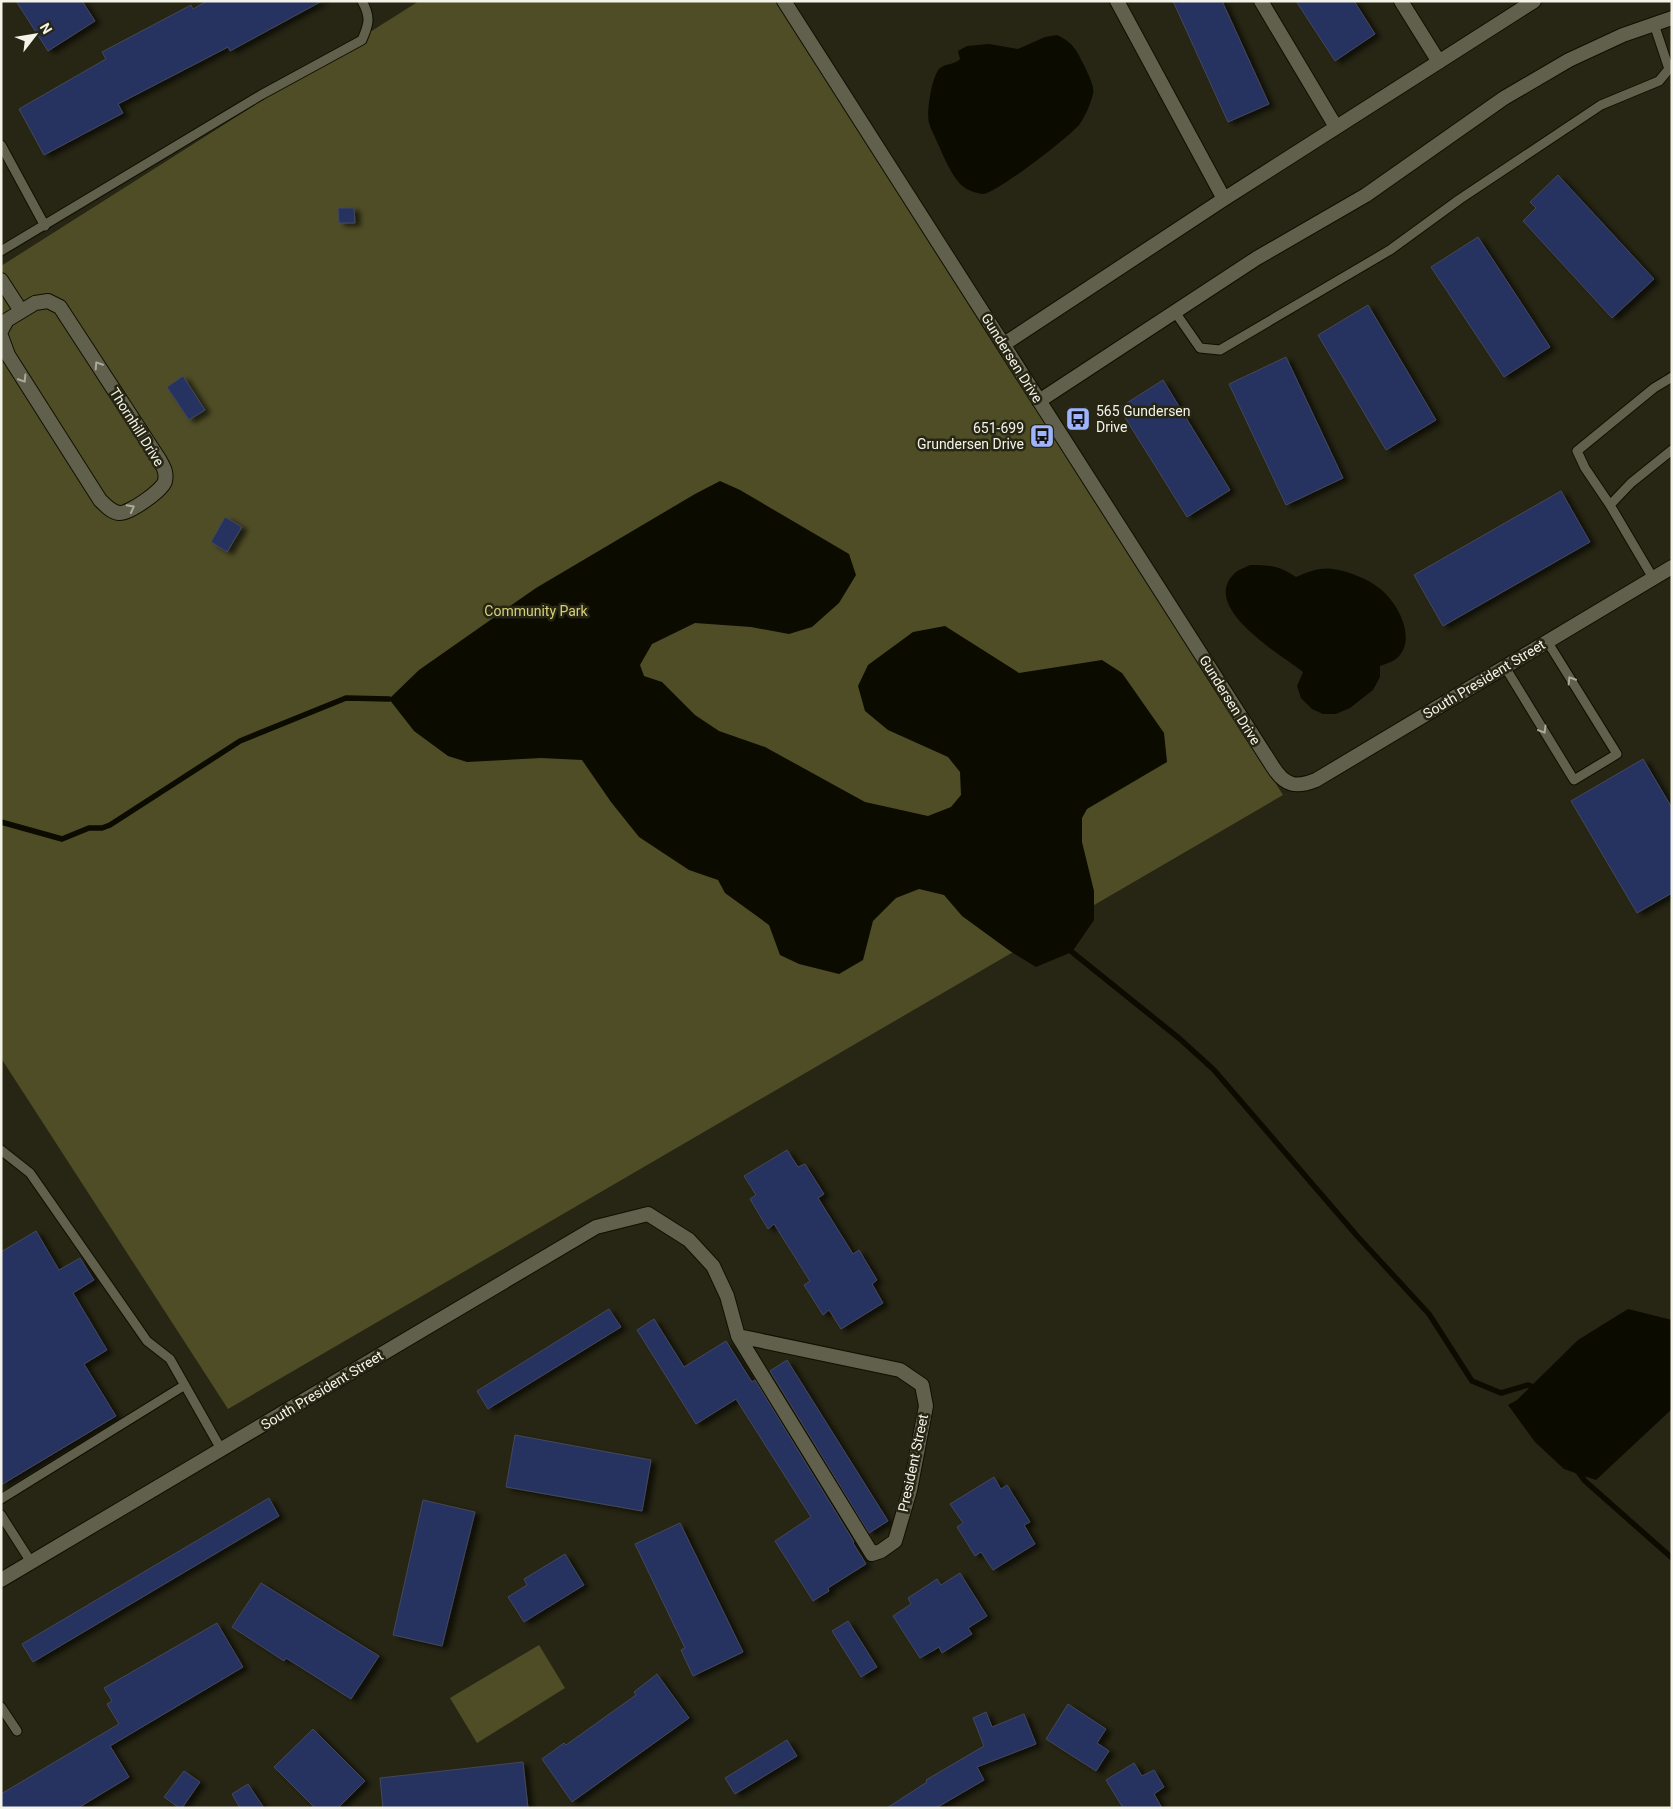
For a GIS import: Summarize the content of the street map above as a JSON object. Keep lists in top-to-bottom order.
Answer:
{
  "streets": {
    "street": [
      "Gundersen Drive",
      "Thornhill Drive",
      "South President Street",
      "President Street"
    ]
  },
  "crossings": [
    ["Gundersen Drive", "South President Street"],
    ["South President Street", "President Street"]
  ],
  "parks": ["Community Park"],
  "places": {
    "bus stop": ["565 Gundersen Drive", "651-699 Grundersen Drive"]
  },
  "north": "top right"
}
